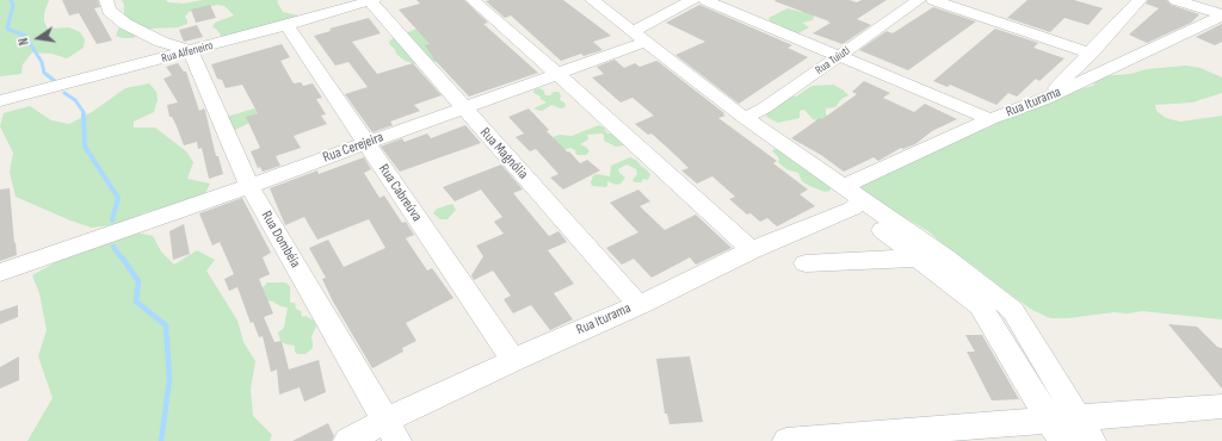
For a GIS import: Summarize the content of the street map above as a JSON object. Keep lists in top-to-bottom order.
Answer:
{
  "streets": {
    "street": [
      "Rua Alfeneiro",
      "Rua Tuiuti",
      "Rua Iturama",
      "Rua Cerejeira",
      "Rua Magnólia",
      "Rua Cabreúva",
      "Rua Dombéia"
    ]
  },
  "crossings": [
    ["Rua Alfeneiro", "Rua Magnólia"],
    ["Rua Alfeneiro", "Rua Cabreúva"],
    ["Rua Alfeneiro", "Rua Dombéia"],
    ["Rua Iturama", "Rua Magnólia"],
    ["Rua Iturama", "Rua Cabreúva"],
    ["Rua Iturama", "Rua Dombéia"],
    ["Rua Cerejeira", "Rua Magnólia"],
    ["Rua Cerejeira", "Rua Cabreúva"],
    ["Rua Cerejeira", "Rua Dombéia"]
  ],
  "north": "left"
}
